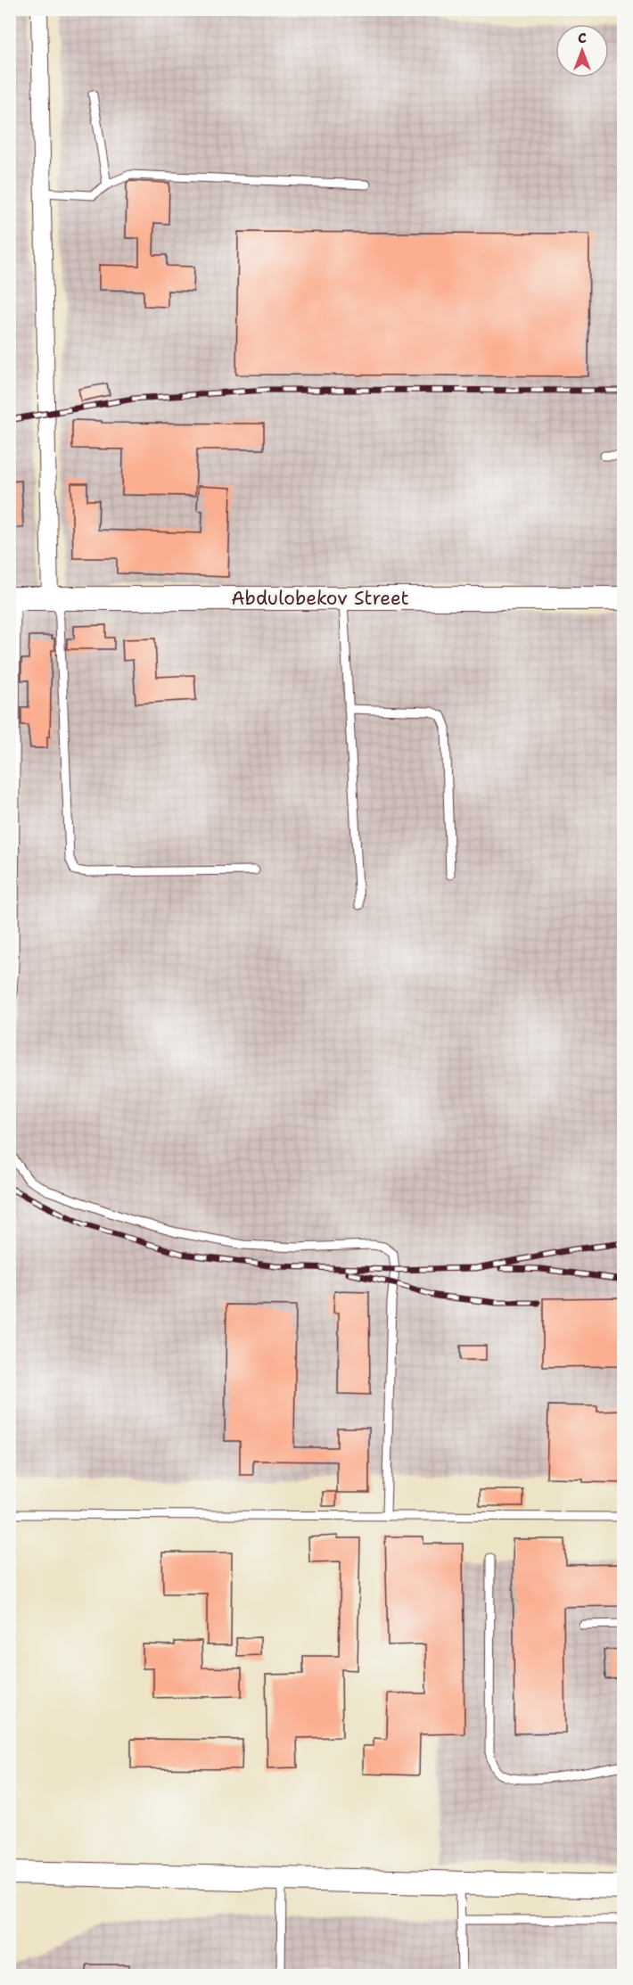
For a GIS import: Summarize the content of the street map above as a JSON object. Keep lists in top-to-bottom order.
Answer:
{
  "streets": {
    "street": ["Abdulobekov Street"]
  },
  "north": "top"
}
